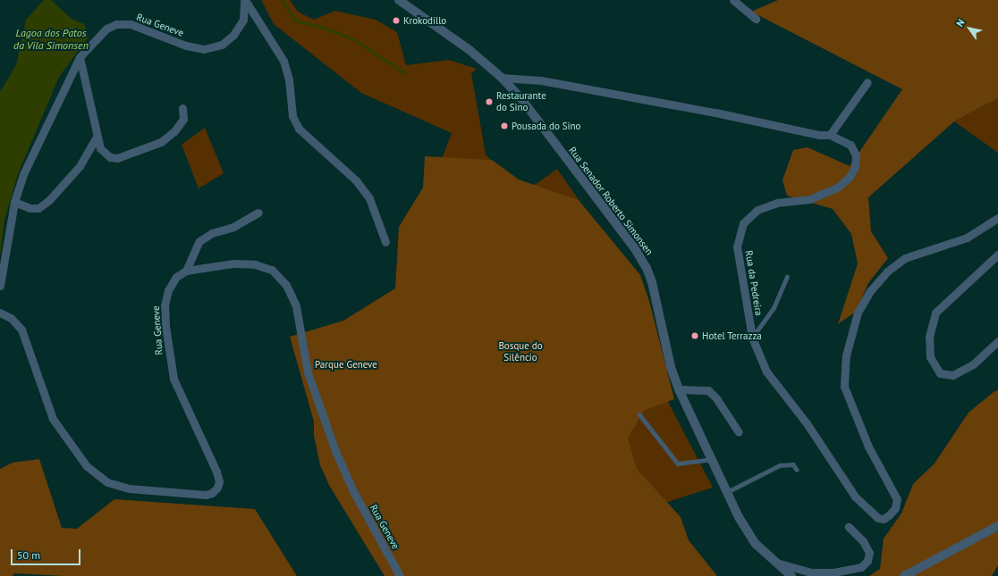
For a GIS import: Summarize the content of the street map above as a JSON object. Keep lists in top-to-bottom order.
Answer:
{
  "streets": {
    "street": ["Rua Geneve", "Rua Senador Roberto Simonsen", "Rua da Pedreira"]
  },
  "crossings": [
    ["Rua Senador Roberto Simonsen", "Rua da Pedreira"]
  ],
  "water": ["Lagoa dos Patos da Vila Simonsen"],
  "parks": ["Bosque do Silêncio", "Parque Geneve"],
  "places": [
    "Krokodillo",
    "Restaurante do Sino",
    "Pousada do Sino",
    "Hotel Terrazza"
  ],
  "scale_bar": "50 m",
  "north": "top left"
}
